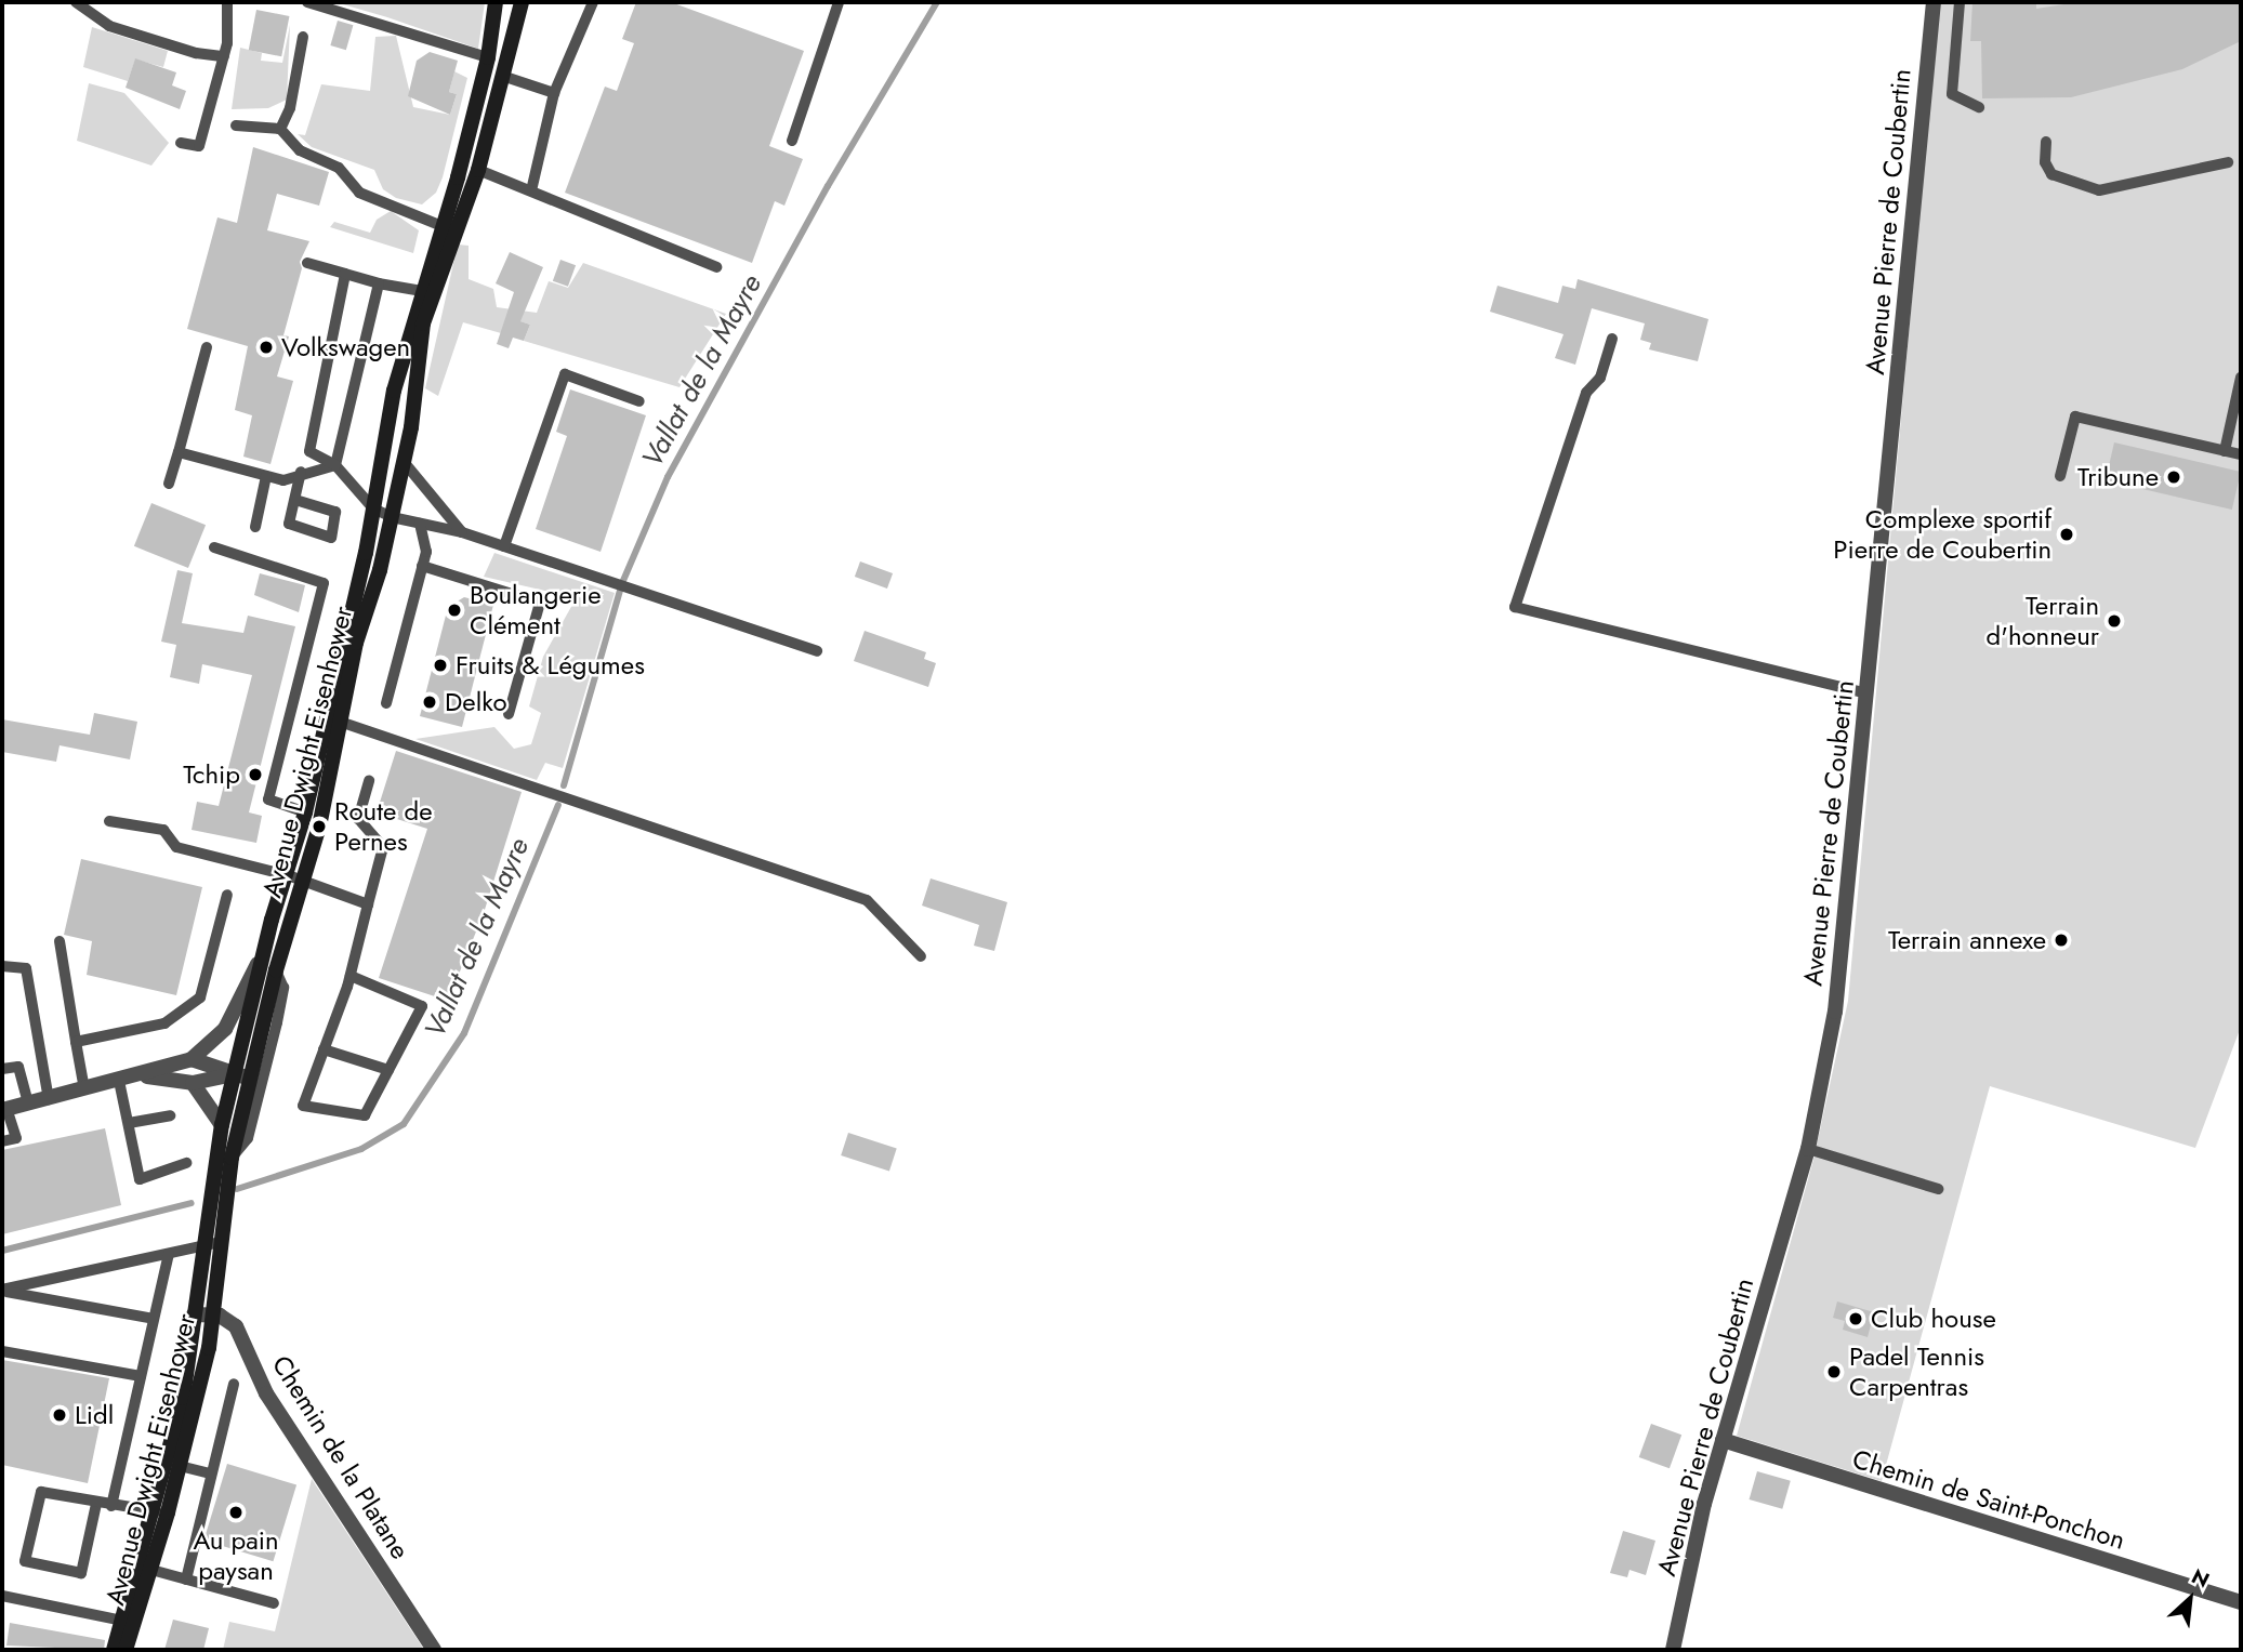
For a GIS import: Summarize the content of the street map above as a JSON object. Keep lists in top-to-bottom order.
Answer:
{
  "streets": {
    "main road": ["Avenue Dwight Eisenhower"],
    "street": ["Avenue Pierre de Coubertin", "Chemin de la Platane", "Chemin de Saint-Ponchon"]
  },
  "crossings": [
    ["Avenue Pierre de Coubertin", "Chemin de Saint-Ponchon"],
    ["Avenue Dwight Eisenhower", "Chemin de la Platane"]
  ],
  "water": ["Vallat de la Mayre"],
  "places": [
    "Volkswagen",
    "Tribune",
    "Complexe sportif Pierre de Coubertin",
    "Boulangerie Clément",
    "Terrain d'honneur",
    "Fruits & Légumes",
    "Delko",
    "Tchip",
    "Route de Pernes",
    "Terrain annexe",
    "Club house",
    "Padel Tennis Carpentras",
    "Lidl",
    "Au pain paysan"
  ],
  "north": "top right"
}
